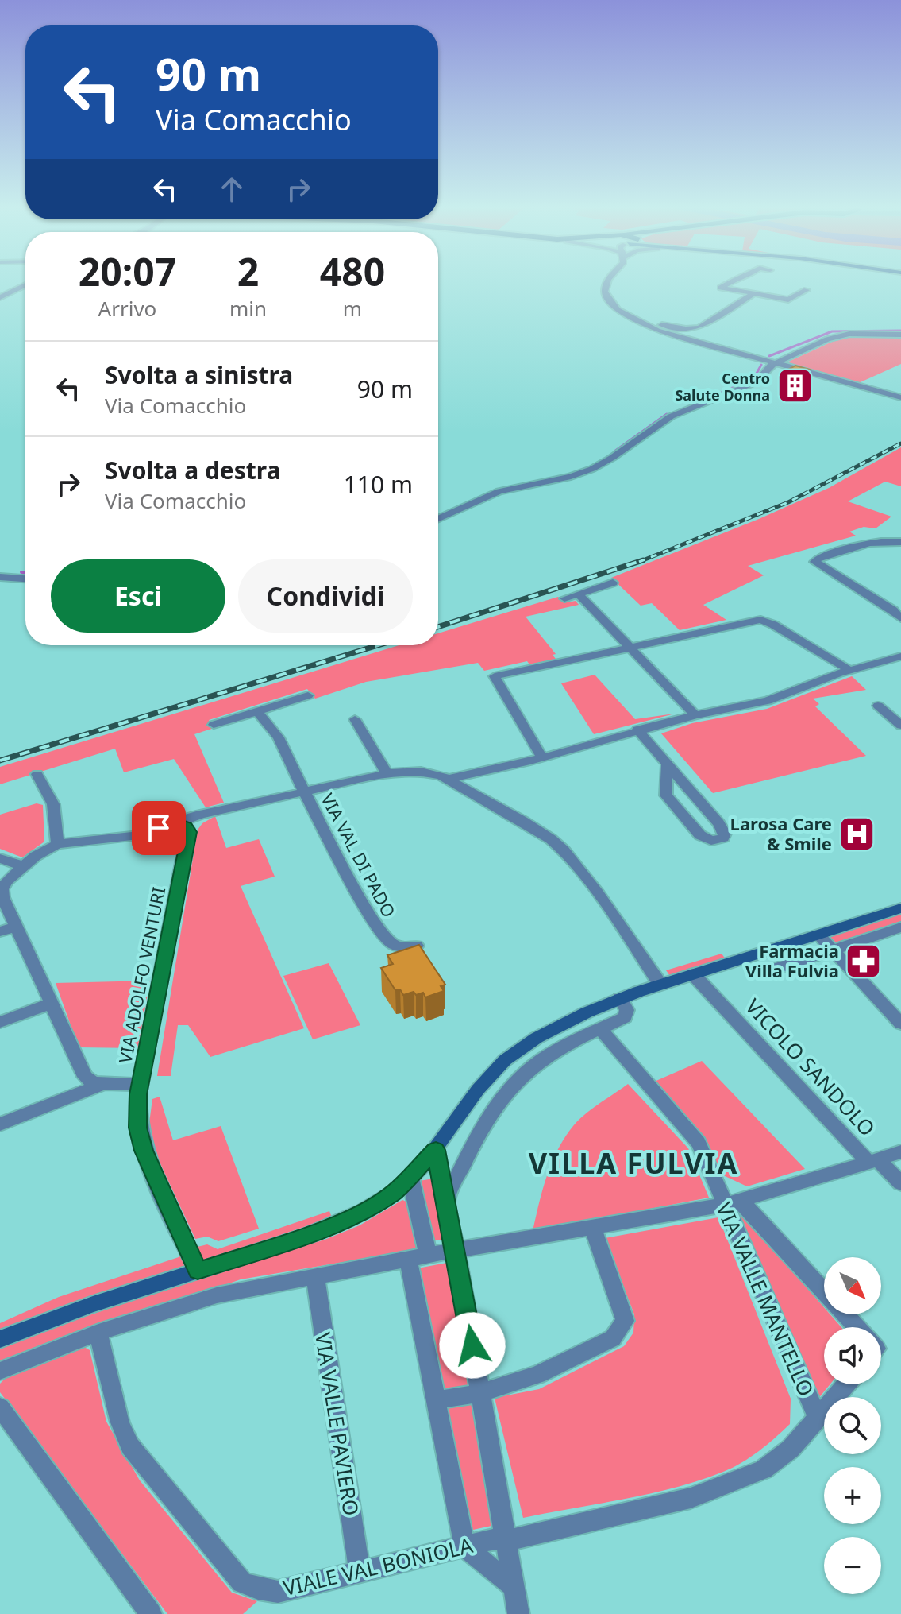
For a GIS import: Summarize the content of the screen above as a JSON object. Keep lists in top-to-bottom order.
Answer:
{
  "streets": {
    "street": [
      "VIA VAL DI PADO",
      "VIA ADOLFO VENTURI",
      "VICOLO SANDOLO",
      "VIA VALLE MANTELLO",
      "VIA VALLE PAVIERO",
      "VIALE VAL BONIOLA"
    ]
  },
  "crossings": [
    ["VIA VALLE MANTELLO", "VIALE VAL BONIOLA"],
    ["VIA VALLE PAVIERO", "VIALE VAL BONIOLA"]
  ],
  "districts": ["VILLA FULVIA"],
  "places": {
    "building": ["Centro Salute Donna"],
    "hospital": ["Larosa Care & Smile"],
    "pharmacy": ["Farmacia Villa Fulvia"]
  },
  "north": "bottom right",
  "page": {
    "turn": ["90 m", "Via Comacchio"],
    "eta": [
      "20:07",
      "Arrivo",
      "2",
      "min",
      "480",
      "m"
    ],
    "list": [
      {
        "name": "Svolta a sinistra",
        "note": "Via Comacchio",
        "value": "90 m"
      },
      {
        "name": "Svolta a destra",
        "note": "Via Comacchio",
        "value": "110 m"
      }
    ],
    "buttons": ["Esci", "Condividi"],
    "map_buttons": ["+", "−"]
  }
}
